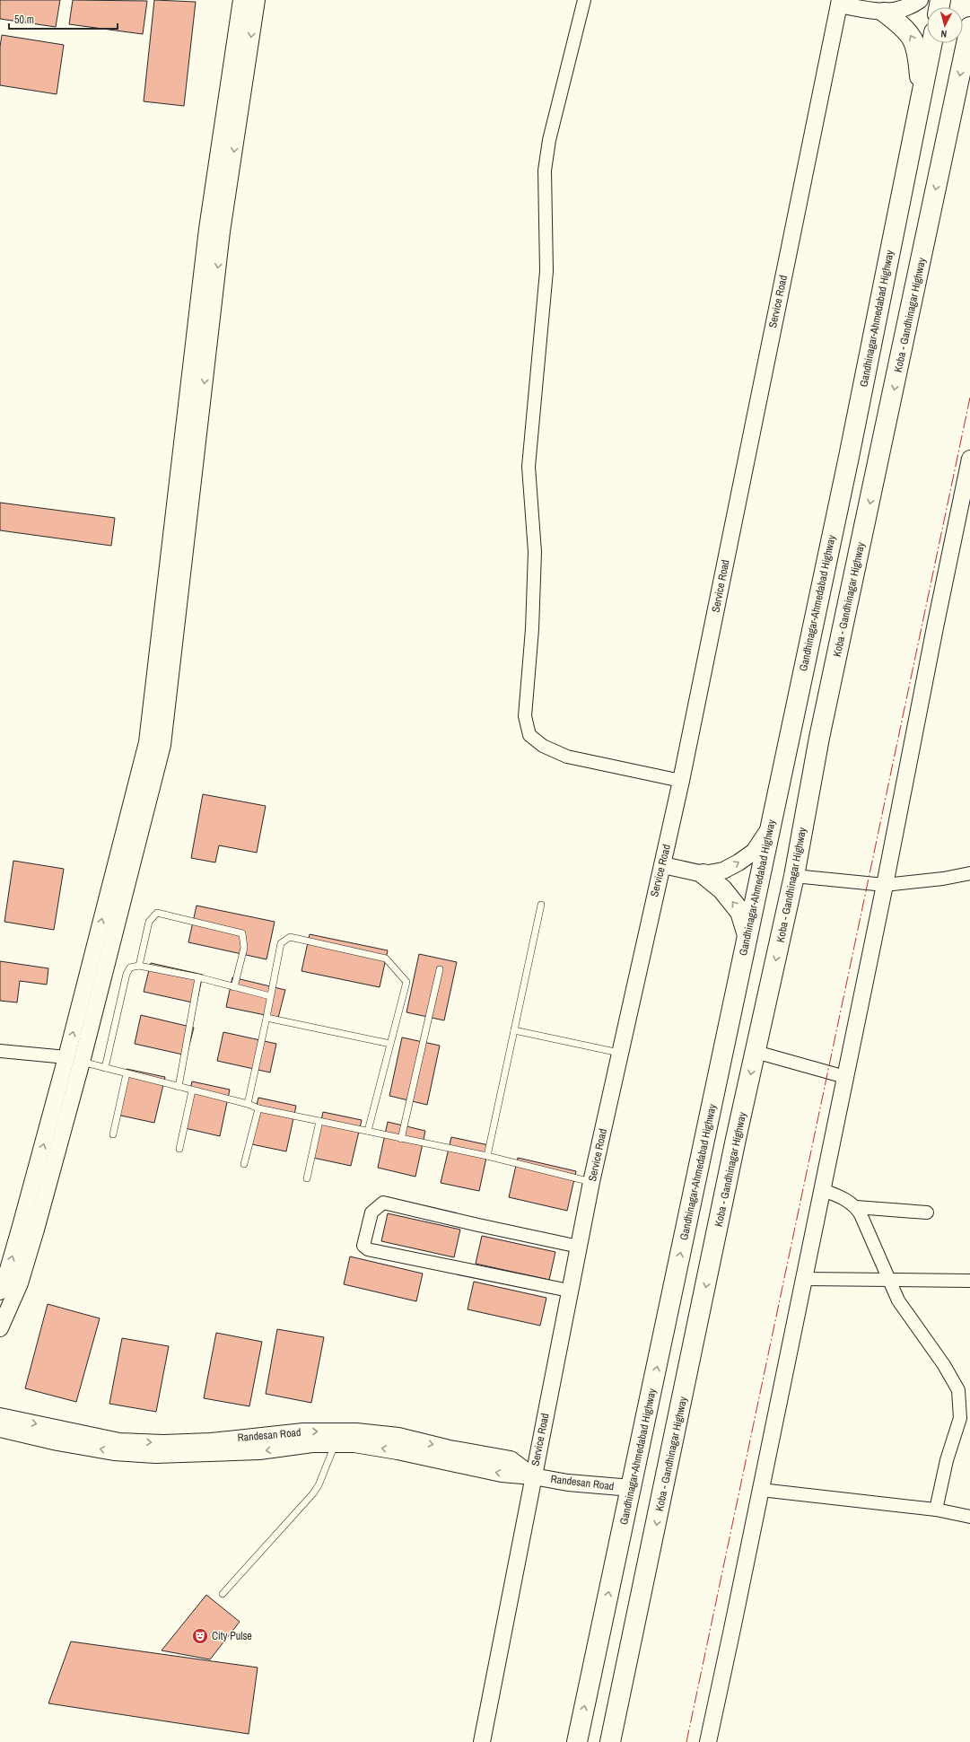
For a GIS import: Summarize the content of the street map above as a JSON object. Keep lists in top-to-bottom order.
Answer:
{
  "streets": {
    "main road": ["Koba - Gandhinagar Highway", "Gandhinagar-Ahmedabad Highway"],
    "street": ["Service Road", "Randesan Road"]
  },
  "crossings": [
    ["Service Road", "Randesan Road"],
    ["Gandhinagar-Ahmedabad Highway", "Randesan Road"]
  ],
  "one_way": ["Koba - Gandhinagar Highway", "Gandhinagar-Ahmedabad Highway"],
  "places": {
    "theatre": ["City Pulse"]
  },
  "scale_bar": "50 m",
  "north": "bottom"
}
